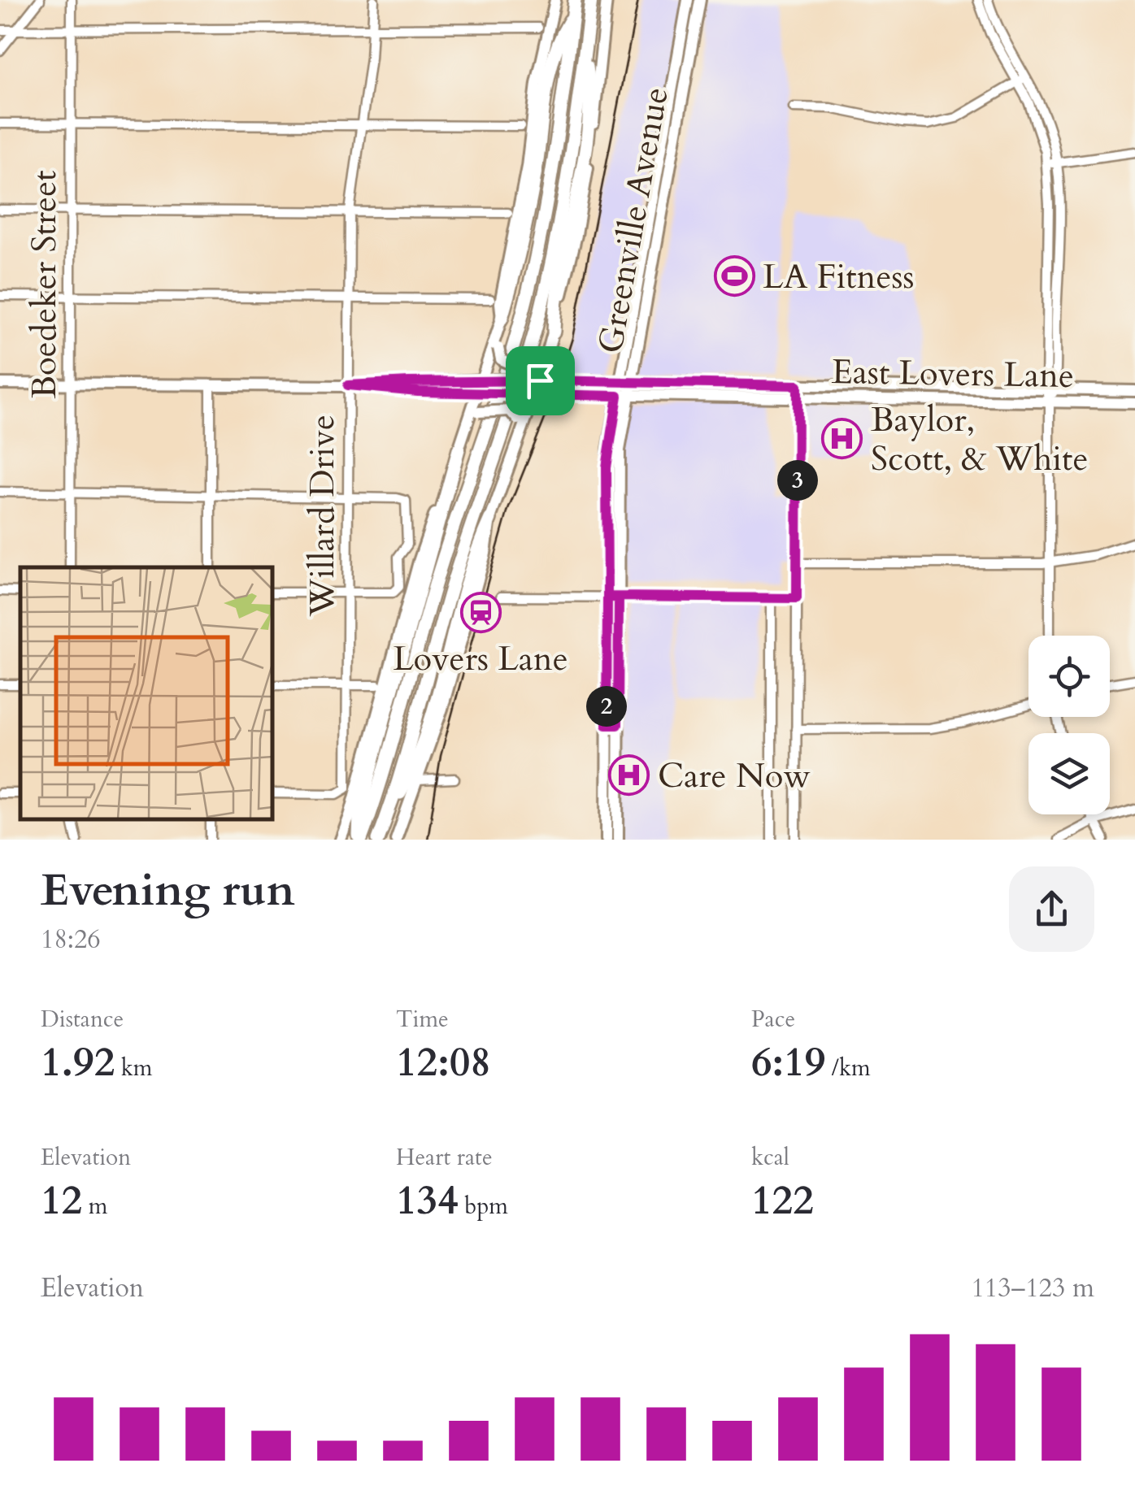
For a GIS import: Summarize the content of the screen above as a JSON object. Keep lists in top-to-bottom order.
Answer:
{
  "streets": {
    "main road": ["Greenville Avenue", "East Lovers Lane"],
    "street": ["Boedeker Street", "Willard Drive"]
  },
  "crossings": [
    ["Greenville Avenue", "East Lovers Lane"]
  ],
  "places": {
    "sports": ["LA Fitness"],
    "hospital": ["Baylor, Scott, & White", "Care Now"],
    "station": ["Lovers Lane"]
  },
  "page": {
    "pins": ["3", "2"],
    "heading": ["Evening run", "18:26"],
    "stats": [
      ["Distance", "1.92 km"],
      ["Time", "12:08"],
      ["Pace", "6:19 /km"],
      ["Elevation", "12 m"],
      ["Heart rate", "134 bpm"],
      ["kcal", "122"]
    ],
    "chart": ["Elevation", "113–123 m"]
  }
}
